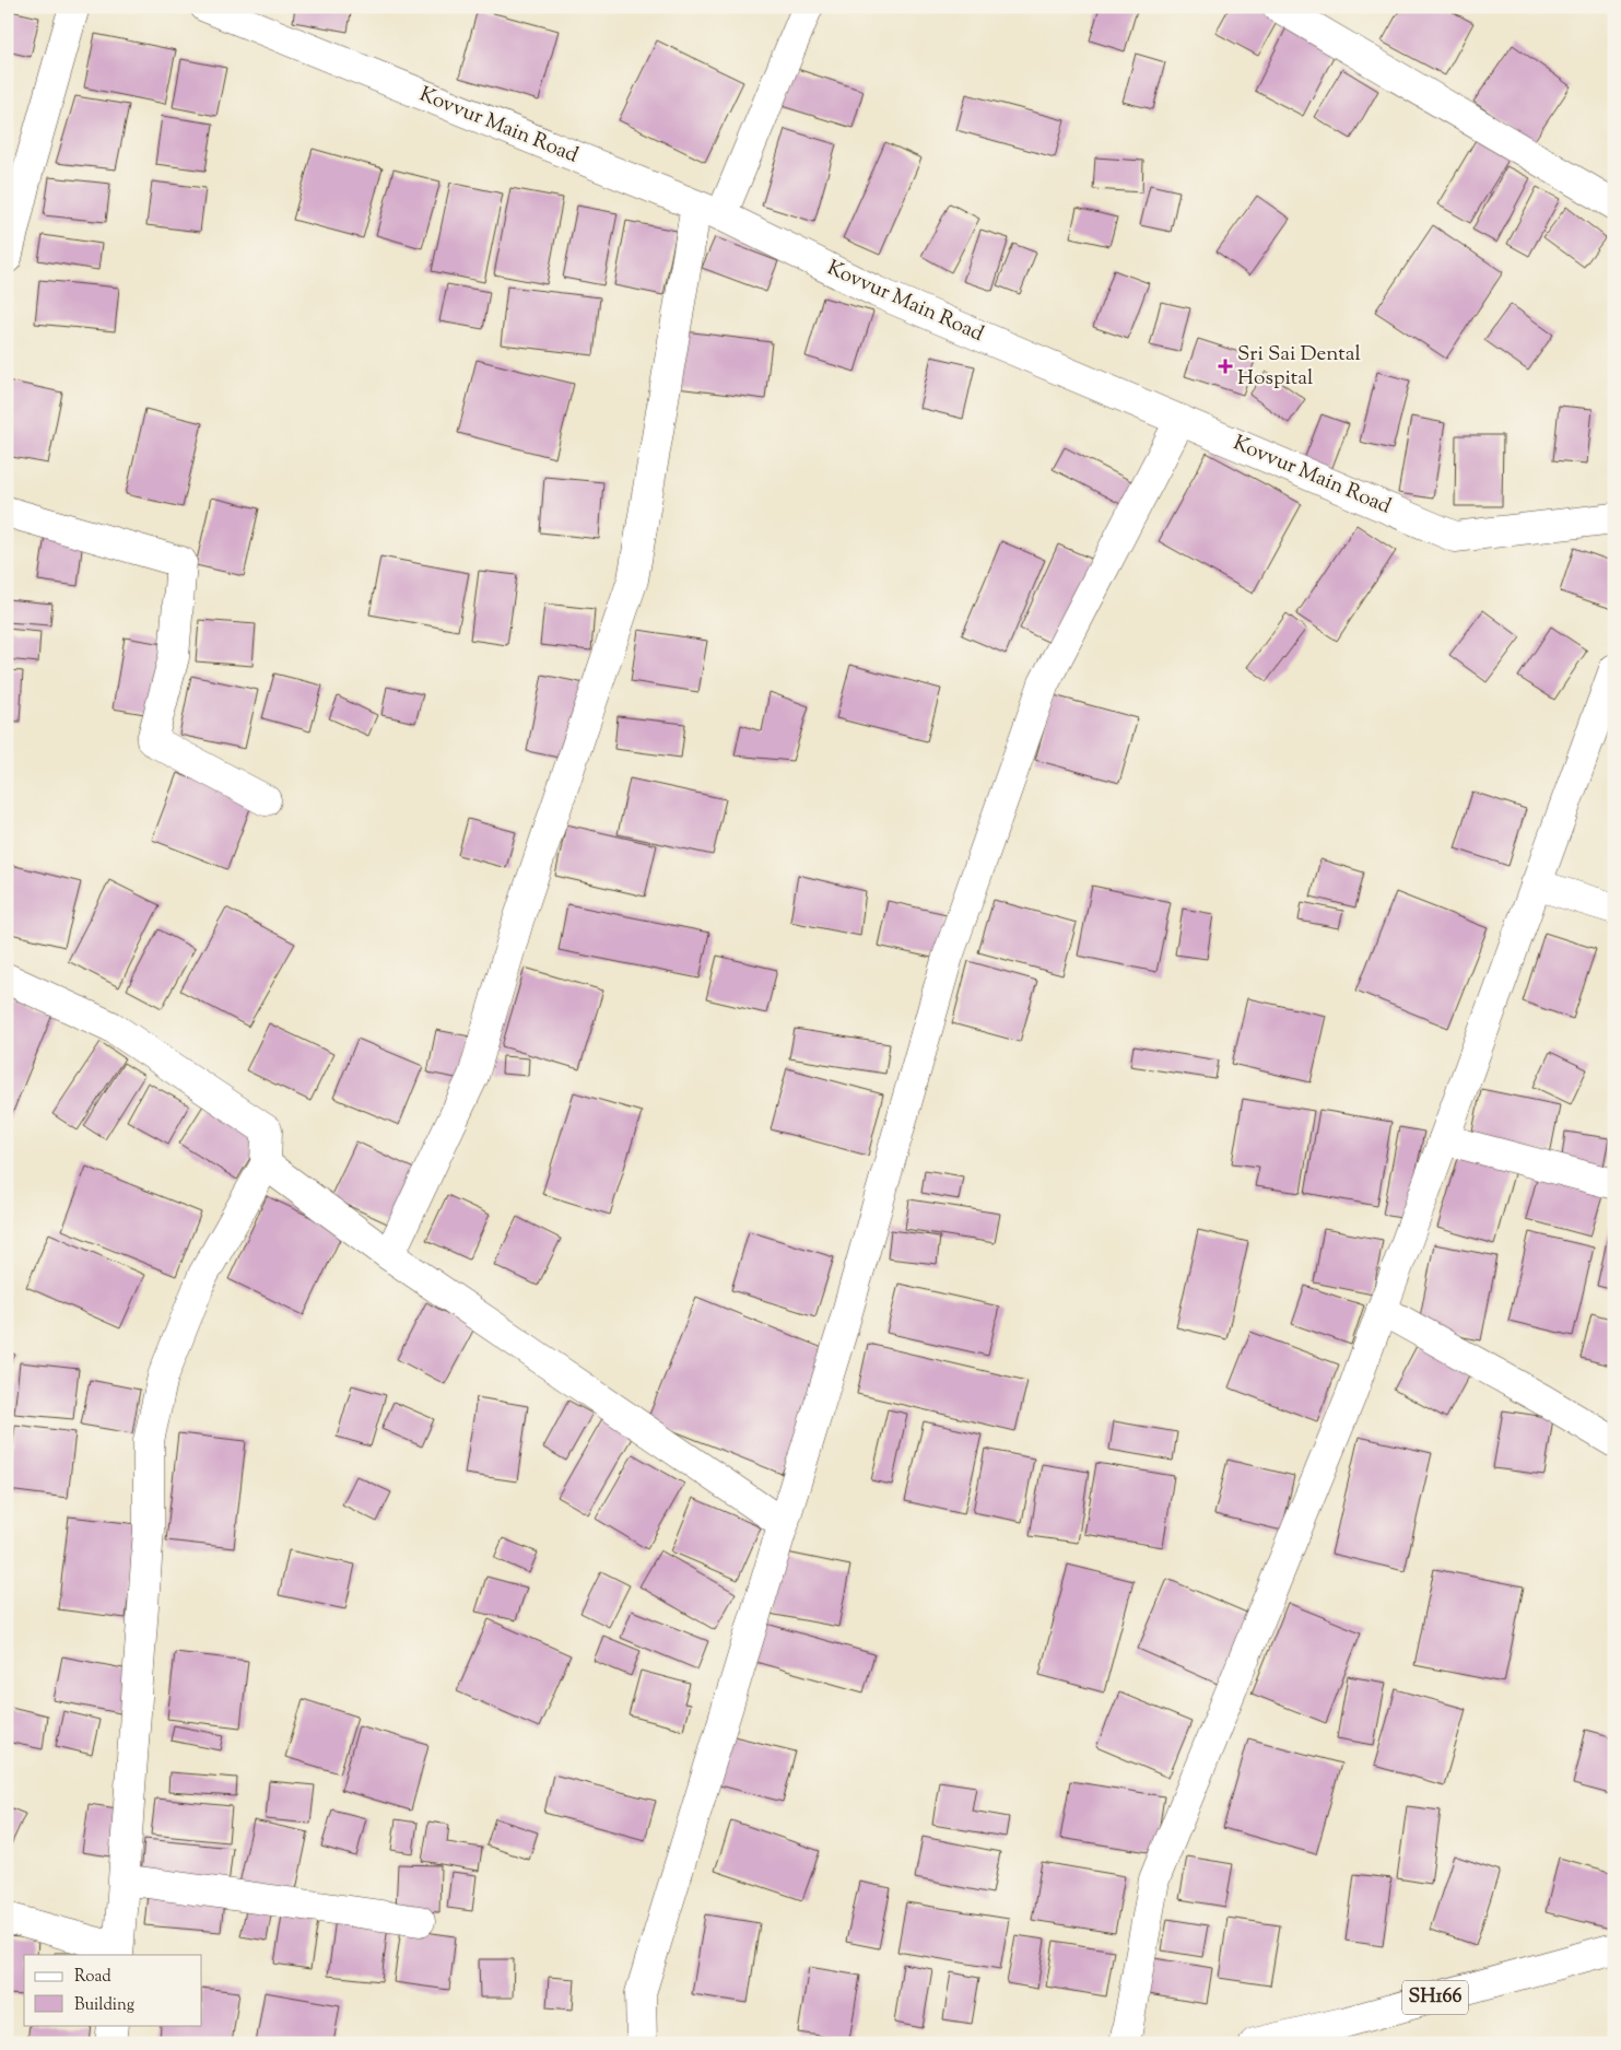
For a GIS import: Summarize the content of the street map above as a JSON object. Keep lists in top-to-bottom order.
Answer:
{
  "streets": {
    "street": ["Kovvur Main Road", "SH166"]
  },
  "places": {
    "health": ["Sri Sai Dental Hospital"]
  },
  "legend": ["Road", "Building"]
}
